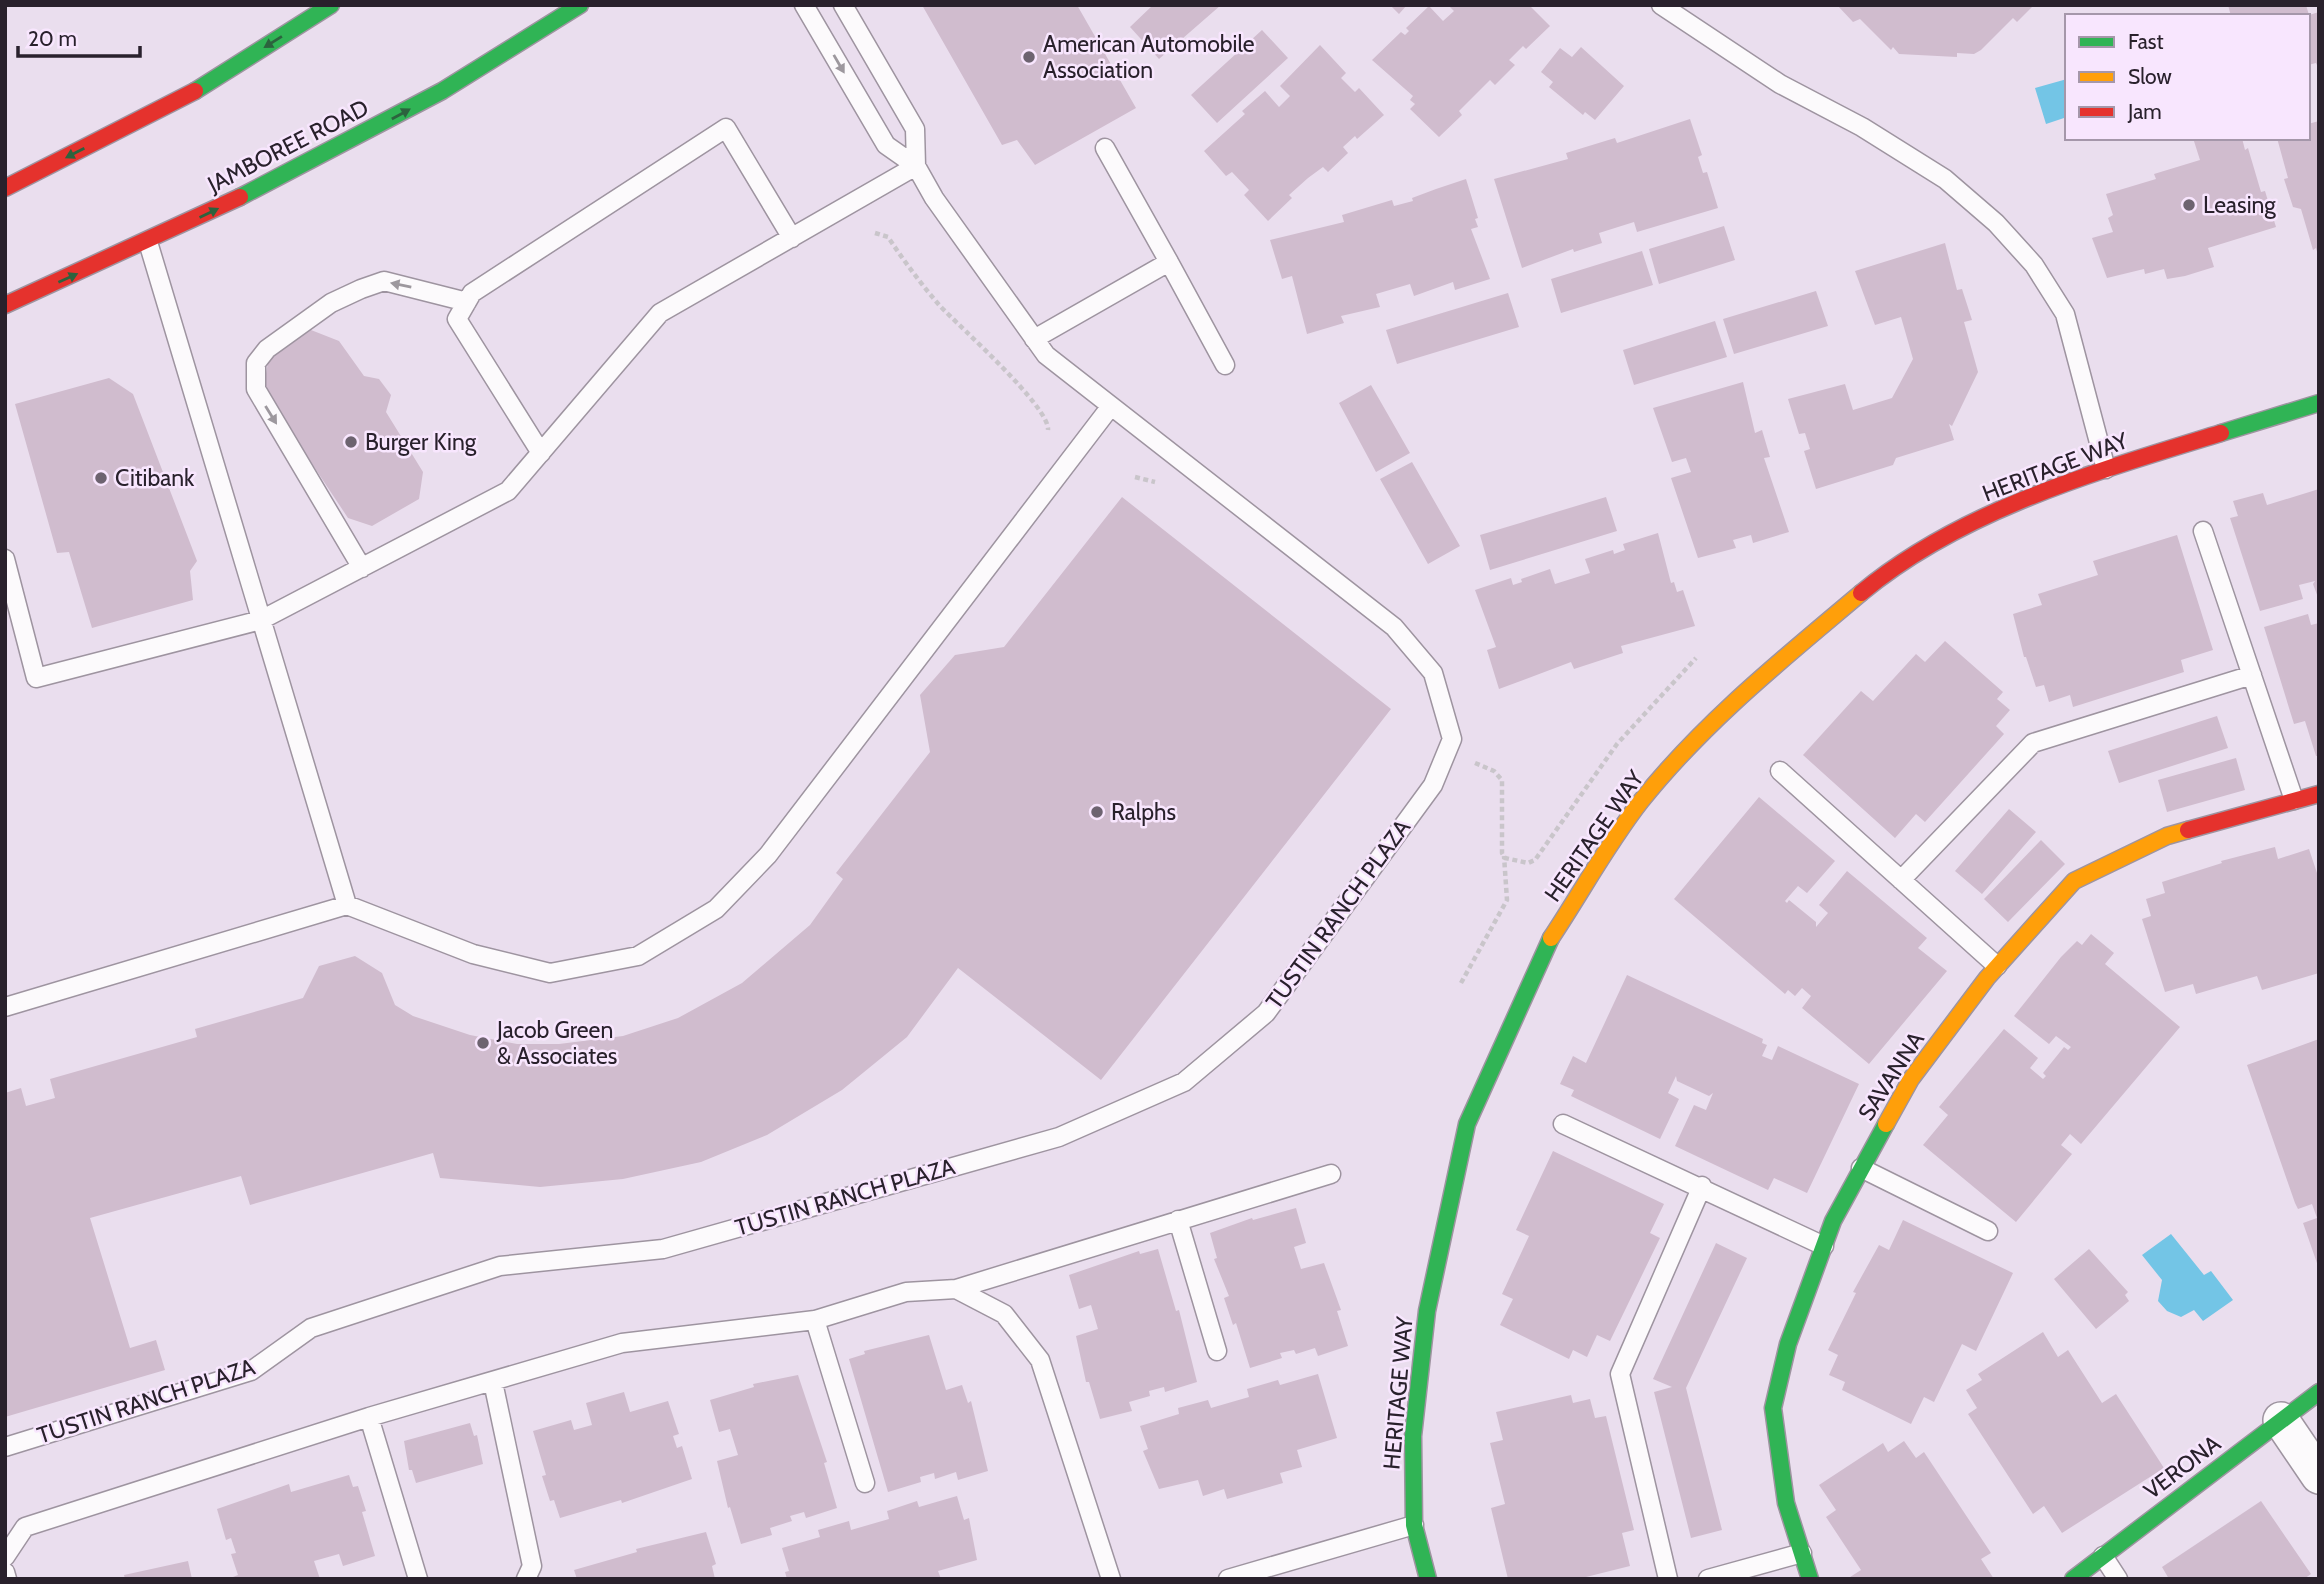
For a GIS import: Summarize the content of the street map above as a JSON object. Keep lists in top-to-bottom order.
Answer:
{
  "streets": {
    "street": [
      "JAMBOREE ROAD",
      "HERITAGE WAY",
      "SAVANNA",
      "VERONA"
    ],
    "lane": ["TUSTIN RANCH PLAZA"]
  },
  "places": [
    "American Automobile Association",
    "Leasing",
    "Burger King",
    "Citibank",
    "Ralphs",
    "Jacob Green & Associates"
  ],
  "legend": ["Fast", "Slow", "Jam"],
  "scale_bar": "20 m"
}
